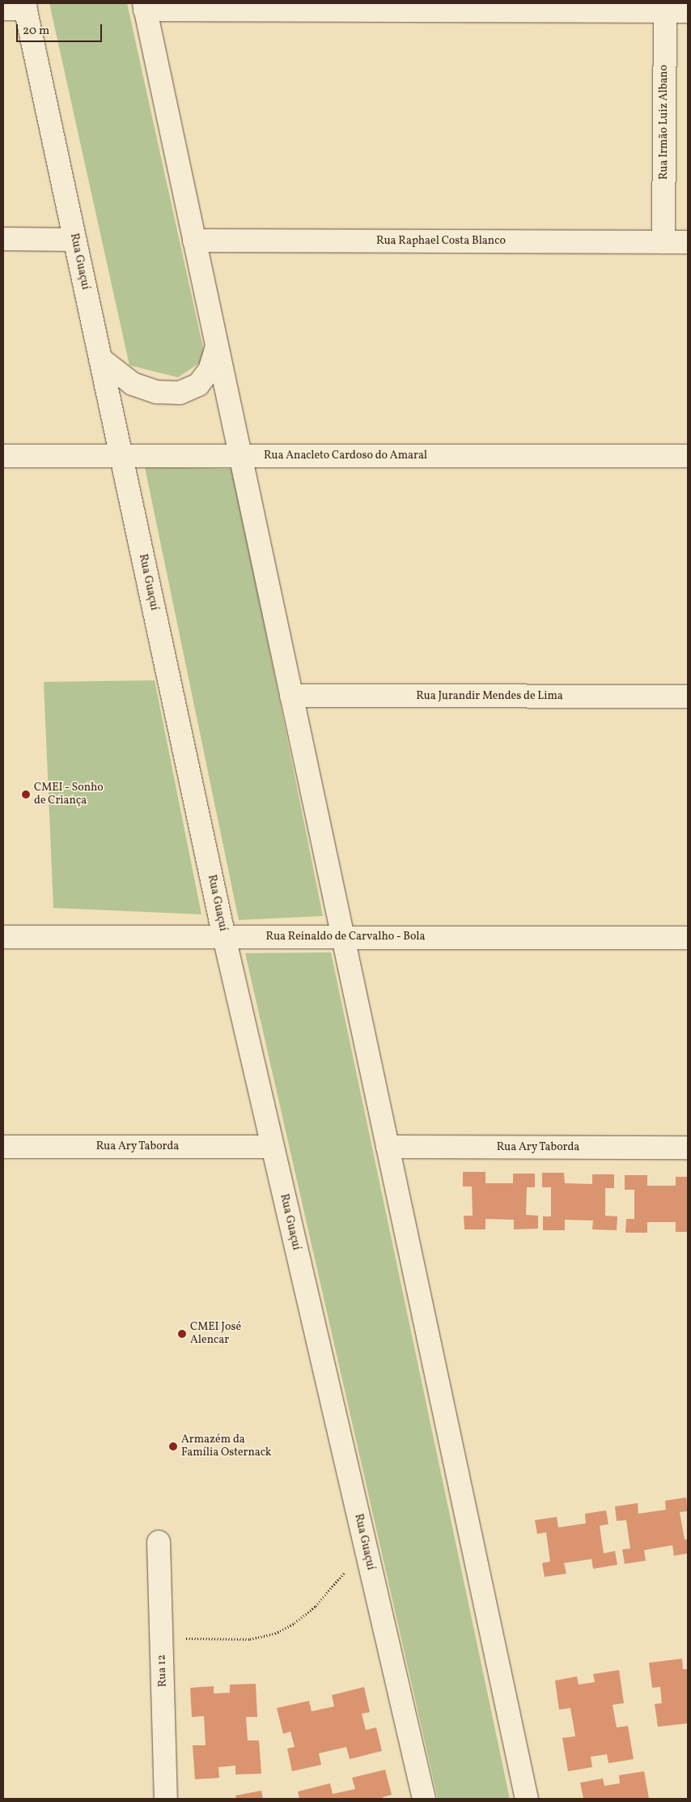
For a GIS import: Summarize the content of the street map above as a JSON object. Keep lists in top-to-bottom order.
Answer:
{
  "streets": {
    "street": [
      "Rua Irmão Luiz Albano",
      "Rua Raphael Costa Blanco",
      "Rua Guaçuí",
      "Rua Anacleto Cardoso do Amaral",
      "Rua Jurandir Mendes de Lima",
      "Rua Reinaldo de Carvalho - Bola",
      "Rua Ary Taborda",
      "Rua 12"
    ]
  },
  "crossings": [
    ["Rua Irmão Luiz Albano", "Rua Raphael Costa Blanco"],
    ["Rua Guaçuí", "Rua Anacleto Cardoso do Amaral"],
    ["Rua Guaçuí", "Rua Reinaldo de Carvalho - Bola"],
    ["Rua Guaçuí", "Rua Ary Taborda"]
  ],
  "places": ["CMEI - Sonho de Criança", "CMEI José Alencar", "Armazém da Família Osternack"],
  "scale_bar": "20 m"
}
